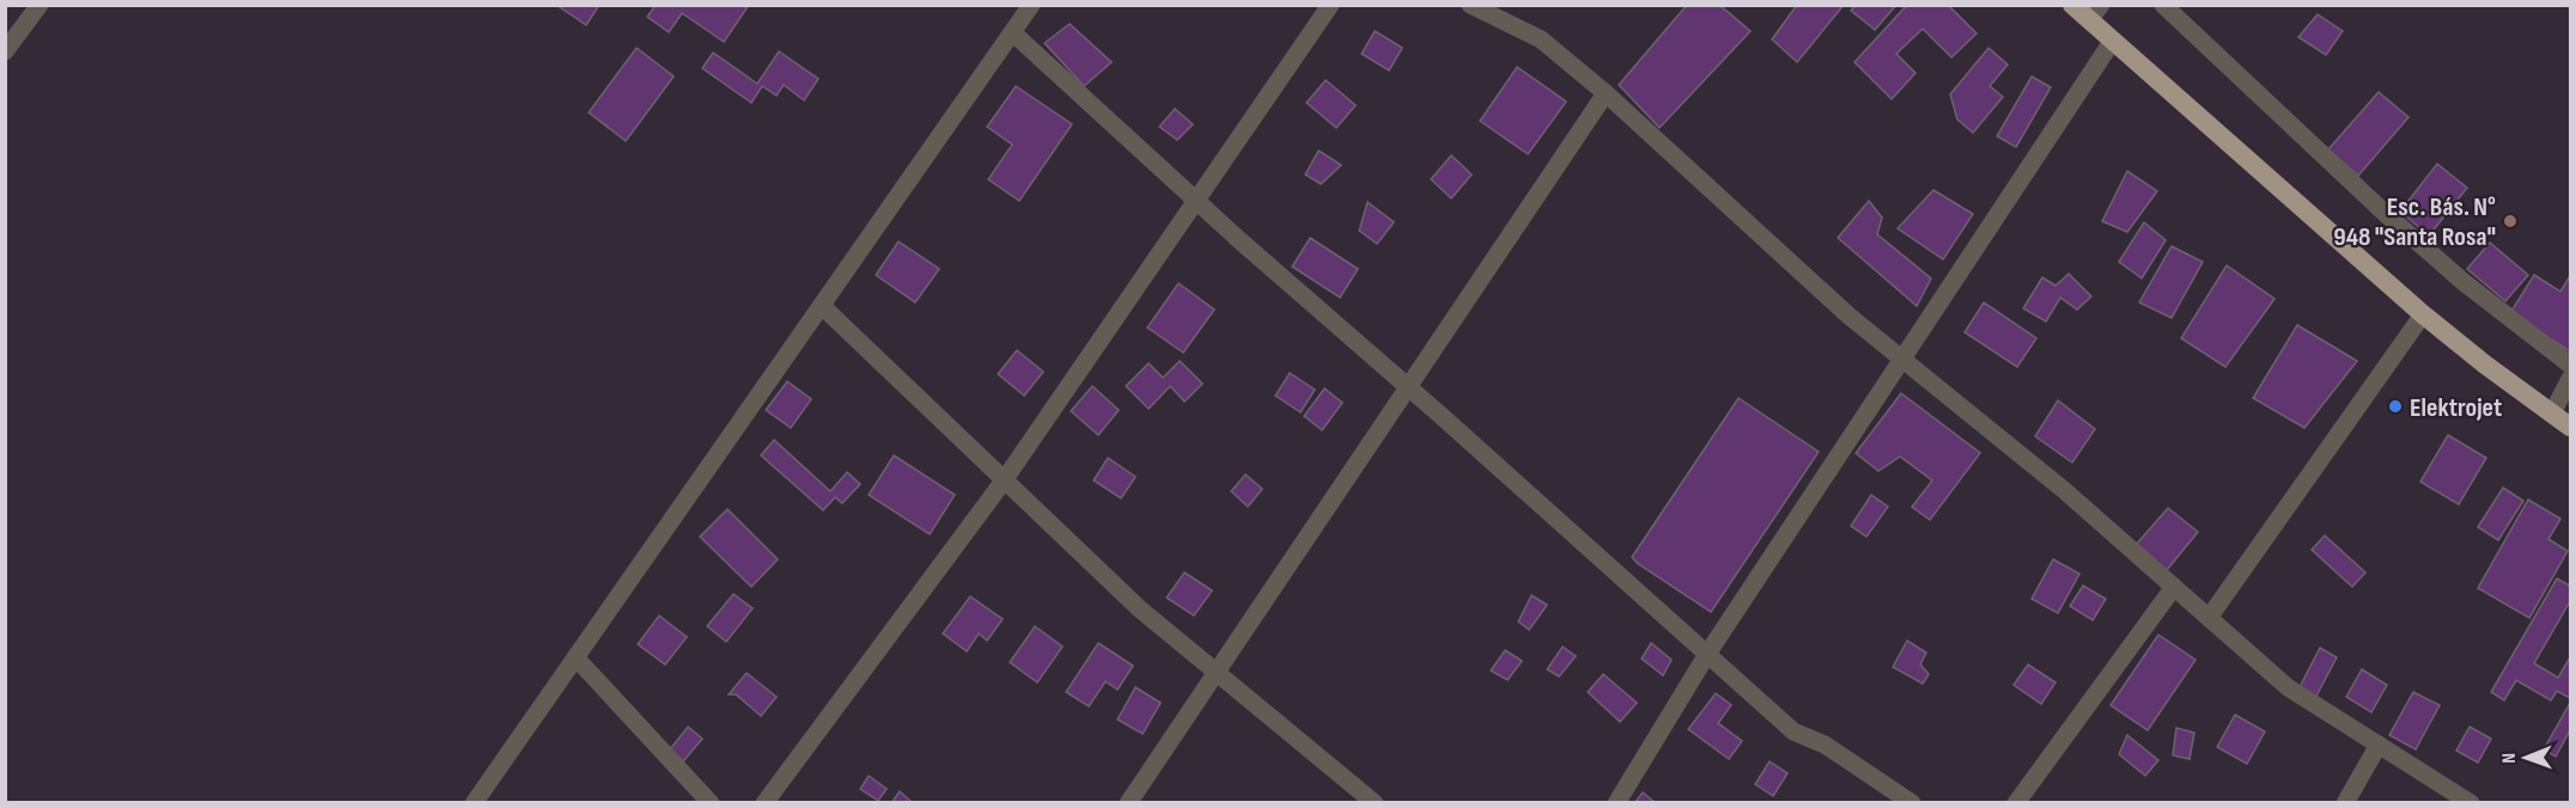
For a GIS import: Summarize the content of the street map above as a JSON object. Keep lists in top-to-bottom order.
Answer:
{
  "places": ["Esc. Bás. N° 948 \"Santa Rosa\"", "Elektrojet"],
  "north": "left"
}
